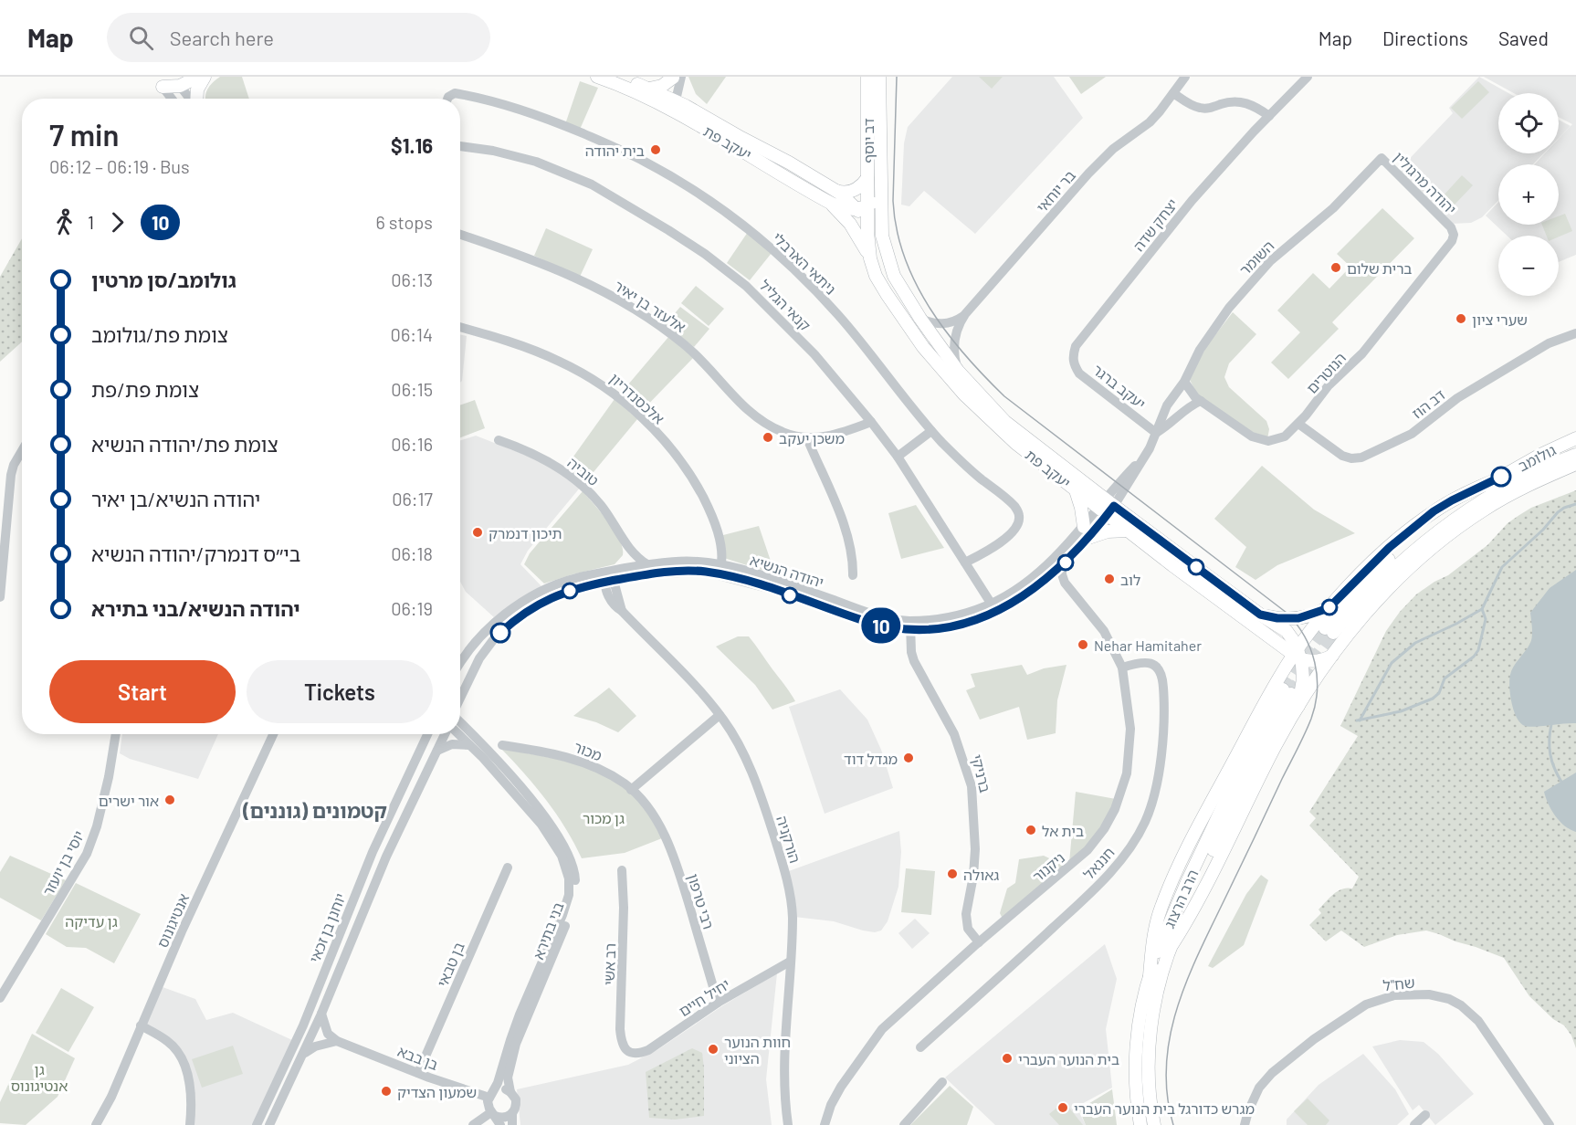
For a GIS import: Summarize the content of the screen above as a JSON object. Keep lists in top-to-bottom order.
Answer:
{
  "streets": {
    "main road": [
      "דב יוסף",
      "יעקב פת",
      "גולומב",
      "הרב הרצוג"
    ],
    "street": [
      "יהודה מרגולין",
      "בר יוחאי",
      "יצחק שדה",
      "השומר",
      "ניתאי הארבלי",
      "קנאי הגליל",
      "אלעזר בן יאיר",
      "הנוטרים",
      "יעקב ברגר",
      "אלכסנדריון",
      "דב הוז",
      "טוביה",
      "יהודה הנשיא",
      "מכור",
      "ברניקי",
      "הורקניה",
      "יוסי בן יועזר",
      "חננאל",
      "ניקנור",
      "רבי טרפון",
      "אנטיגונוס",
      "יוחנן בן זכאי",
      "בני בתירא",
      "בן טבאי",
      "רב אשי",
      "שח\"ל",
      "יחיל חיים",
      "בן בבא"
    ]
  },
  "crossings": [
    ["דב יוסף", "יעקב פת"],
    ["יעקב פת", "בר יוחאי"],
    ["יעקב פת", "יהודה הנשיא"],
    ["יהודה מרגולין", "השומר"],
    ["יהודה מרגולין", "הנוטרים"],
    ["יצחק שדה", "יעקב ברגר"],
    ["השומר", "הנוטרים"],
    ["השומר", "יעקב ברגר"],
    ["השומר", "יהודה הנשיא"],
    ["ניתאי הארבלי", "קנאי הגליל"],
    ["קנאי הגליל", "אלעזר בן יאיר"],
    ["קנאי הגליל", "יהודה הנשיא"],
    ["הנוטרים", "דב הוז"],
    ["אלכסנדריון", "יהודה הנשיא"],
    ["טוביה", "יהודה הנשיא"],
    ["יהודה הנשיא", "ברניקי"],
    ["יהודה הנשיא", "הורקניה"],
    ["יהודה הנשיא", "ניקנור"],
    ["מכור", "רבי טרפון"],
    ["ברניקי", "ניקנור"],
    ["הורקניה", "יחיל חיים"],
    ["חננאל", "ניקנור"],
    ["רבי טרפון", "יחיל חיים"],
    ["בני בתירא", "בן בבא"],
    ["בן טבאי", "בן בבא"],
    ["רב אשי", "יחיל חיים"]
  ],
  "districts": ["קטמונים (גוננים)"],
  "parks": ["גן מכור", "גן עדיקה", "גן אנטיגונוס"],
  "places": [
    "בית יהודה",
    "ברית שלום",
    "שערי ציון",
    "משכן יעקב",
    "תיכון דנמרק",
    "לוב",
    "Nehar Hamitaher",
    "מגדל דוד",
    "אור ישרים",
    "בית אל",
    "גאולה",
    "חוות הנוער הציוני",
    "בית הנוער העברי",
    "שמעון הצדיק",
    "מגרש כדורגל בית הנוער העברי"
  ],
  "lines": ["bus line 10"],
  "page": {
    "header": "Map",
    "search": "Search here",
    "nav": ["Map", "Directions", "Saved"],
    "on_map": "10",
    "map_buttons": ["+", "−"],
    "heading": ["7 min", "06:12 – 06:19 · Bus", "$1.16"],
    "legs": ["1", "10", "6 stops"],
    "list": [
      {
        "name": "גולומב/סן מרטין",
        "value": "06:13"
      },
      {
        "name": "צומת פת/גולומב",
        "value": "06:14"
      },
      {
        "name": "צומת פת/פת",
        "value": "06:15"
      },
      {
        "name": "צומת פת/יהודה הנשיא",
        "value": "06:16"
      },
      {
        "name": "יהודה הנשיא/בן יאיר",
        "value": "06:17"
      },
      {
        "name": "בי״ס דנמרק/יהודה הנשיא",
        "value": "06:18"
      },
      {
        "name": "יהודה הנשיא/בני בתירא",
        "value": "06:19"
      }
    ],
    "buttons": ["Start", "Tickets"]
  }
}
